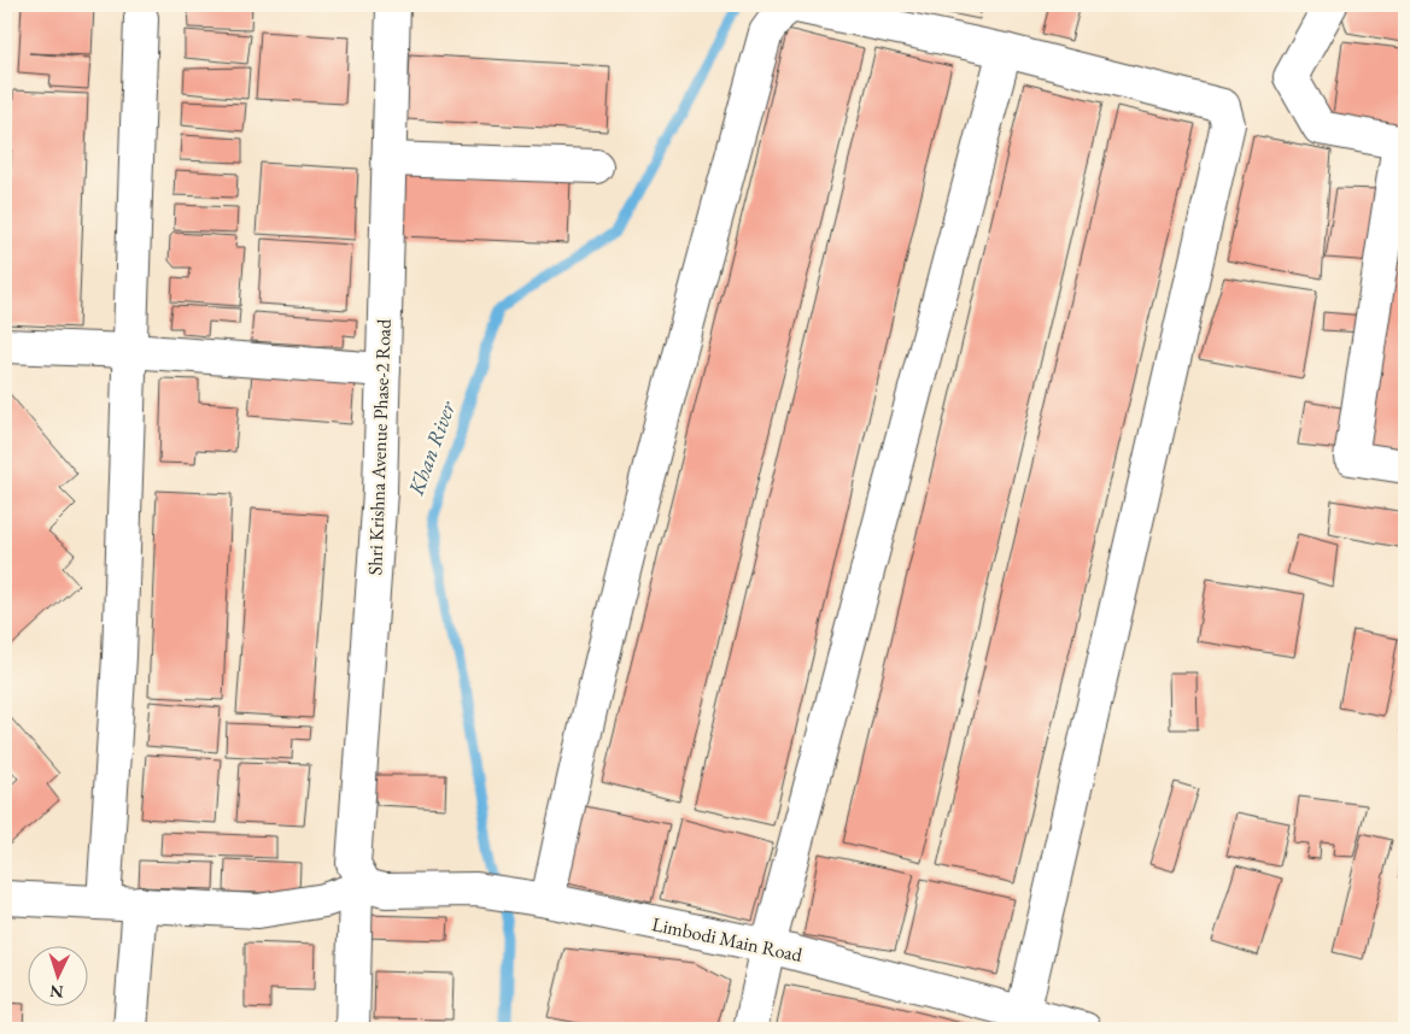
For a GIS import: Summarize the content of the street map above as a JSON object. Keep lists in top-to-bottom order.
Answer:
{
  "streets": {
    "street": ["Shri Krishna Avenue Phase-2 Road", "Limbodi Main Road"]
  },
  "crossings": [
    ["Shri Krishna Avenue Phase-2 Road", "Limbodi Main Road"]
  ],
  "water": ["Khan River"],
  "north": "bottom"
}
